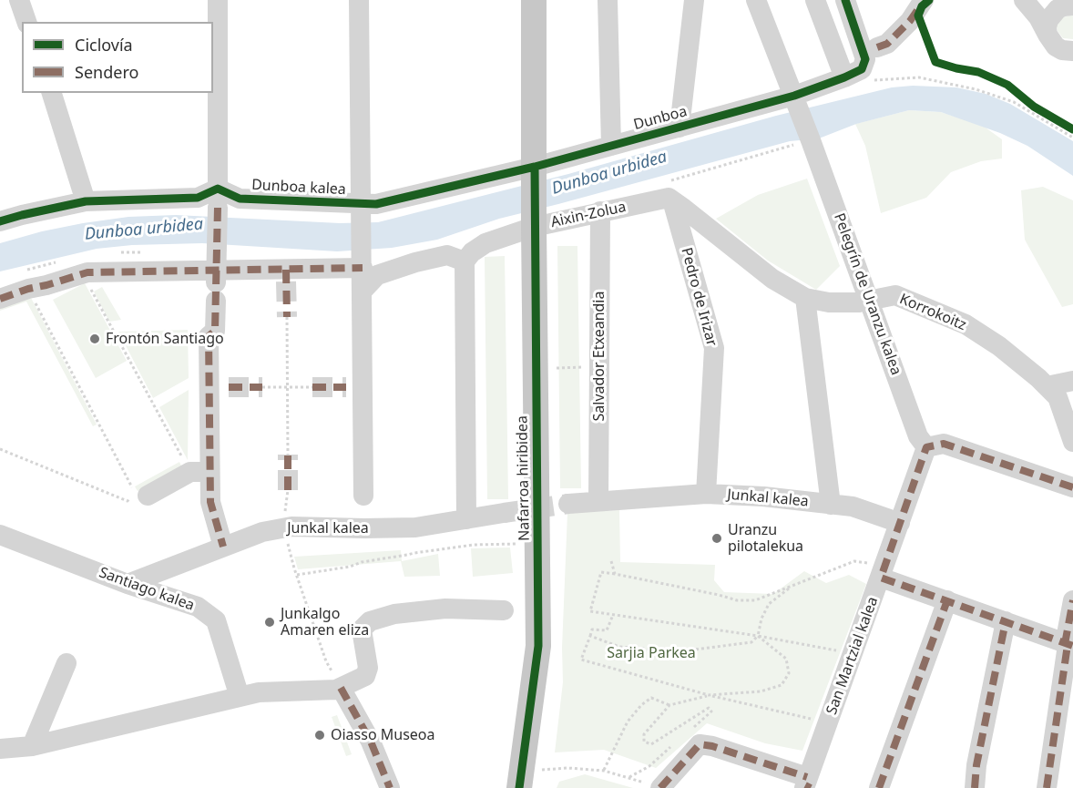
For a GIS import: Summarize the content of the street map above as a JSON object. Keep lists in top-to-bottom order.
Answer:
{
  "streets": {
    "main road": ["Nafarroa hiribidea"],
    "street": [
      "Dunboa",
      "Dunboa kalea",
      "Aixin-Zolua",
      "Pelegrín de Uranzu kalea",
      "Pedro de Irizar",
      "Korrokoitz",
      "Salvador Etxeandia",
      "Junkal kalea",
      "Santiago kalea",
      "San Martzial kalea"
    ]
  },
  "crossings": [
    ["Dunboa", "Dunboa kalea"],
    ["Dunboa", "Pelegrín de Uranzu kalea"],
    ["Dunboa", "Nafarroa hiribidea"],
    ["Dunboa kalea", "Nafarroa hiribidea"],
    ["Aixin-Zolua", "Pedro de Irizar"],
    ["Aixin-Zolua", "Korrokoitz"],
    ["Aixin-Zolua", "Salvador Etxeandia"],
    ["Aixin-Zolua", "Nafarroa hiribidea"],
    ["Pelegrín de Uranzu kalea", "Korrokoitz"],
    ["Pelegrín de Uranzu kalea", "San Martzial kalea"],
    ["Pedro de Irizar", "Korrokoitz"],
    ["Pedro de Irizar", "Junkal kalea"],
    ["Salvador Etxeandia", "Junkal kalea"],
    ["Junkal kalea", "Santiago kalea"],
    ["Junkal kalea", "San Martzial kalea"]
  ],
  "water": ["Dunboa urbidea"],
  "parks": ["Sarjia Parkea"],
  "places": [
    "Frontón Santiago",
    "Uranzu pilotalekua",
    "Junkalgo Amaren eliza",
    "Oiasso Museoa"
  ],
  "legend": ["Ciclovía", "Sendero"]
}
